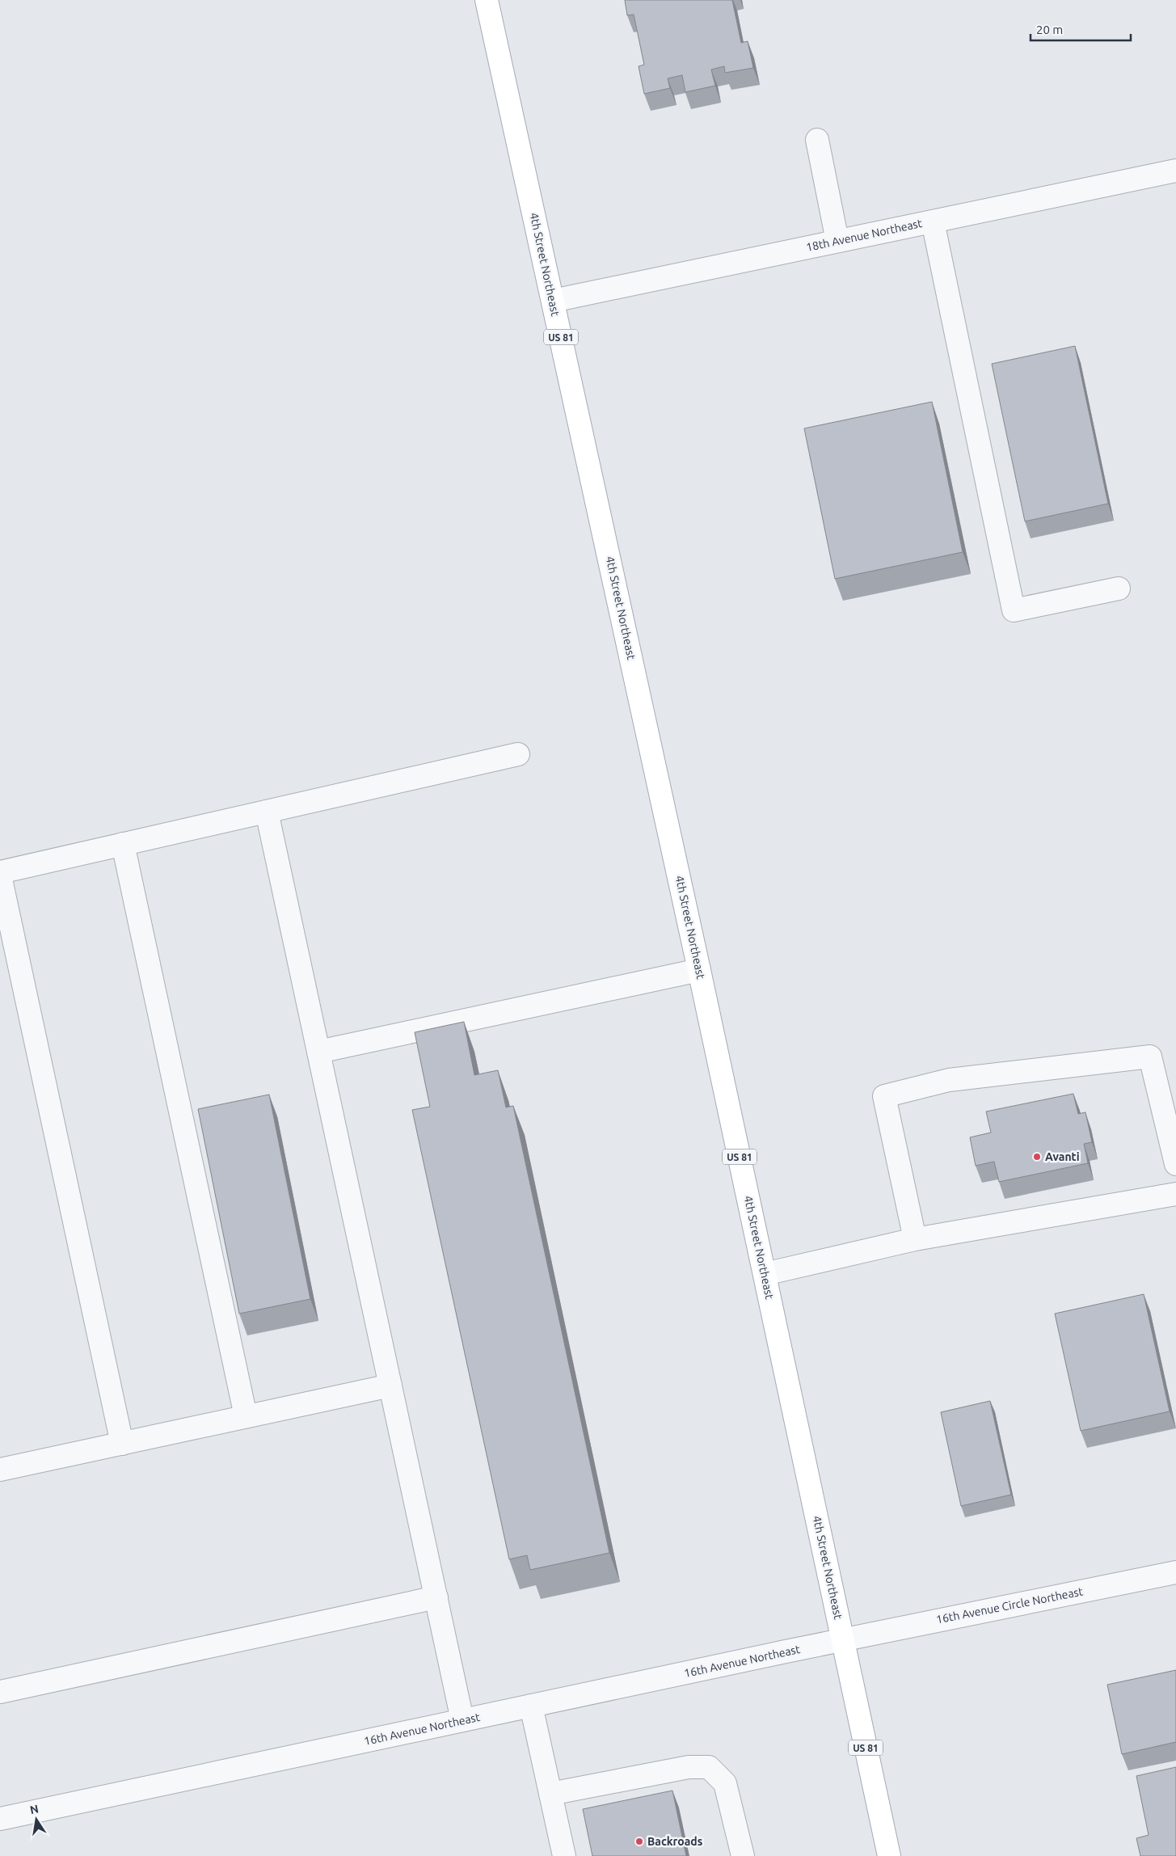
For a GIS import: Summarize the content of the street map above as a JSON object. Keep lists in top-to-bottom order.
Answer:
{
  "streets": {
    "main road": ["4th Street Northeast", "US 81"],
    "street": ["18th Avenue Northeast", "16th Avenue Circle Northeast", "16th Avenue Northeast"]
  },
  "crossings": [
    ["18th Avenue Northeast", "4th Street Northeast"],
    ["4th Street Northeast", "16th Avenue Circle Northeast"],
    ["4th Street Northeast", "16th Avenue Northeast"],
    ["16th Avenue Circle Northeast", "16th Avenue Northeast"]
  ],
  "places": ["Avanti", "Backroads"],
  "scale_bar": "20 m",
  "north": "top"
}
